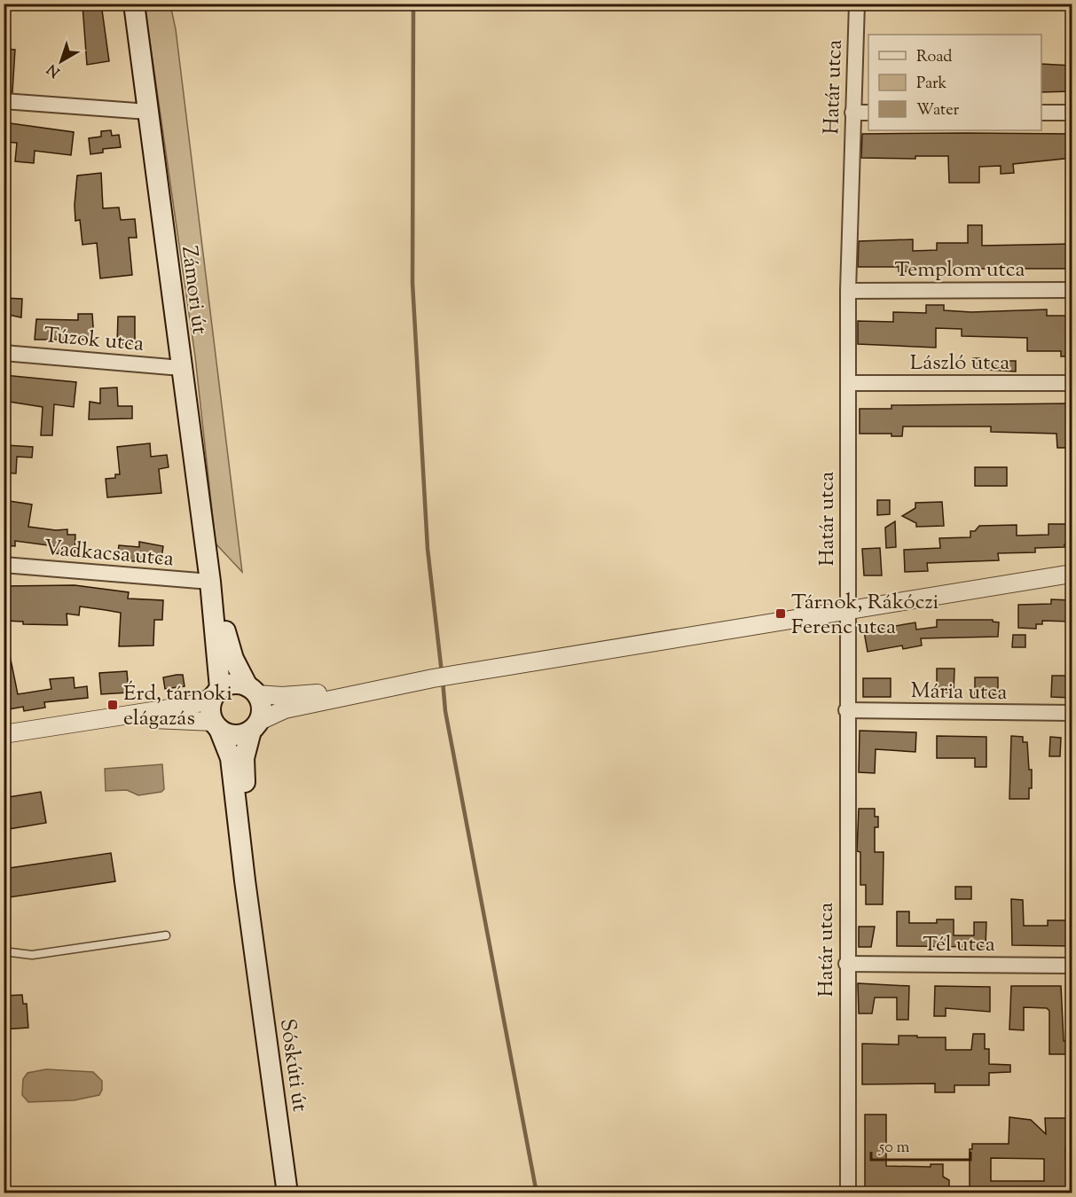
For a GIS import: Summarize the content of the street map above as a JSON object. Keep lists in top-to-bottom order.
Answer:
{
  "streets": {
    "main road": ["Zámori út", "Sóskúti út"],
    "street": [
      "Határ utca",
      "Templom utca",
      "Túzok utca",
      "László utca",
      "Vadkacsa utca",
      "Mária utca",
      "Tél utca"
    ]
  },
  "crossings": [
    ["Határ utca", "Templom utca"],
    ["Határ utca", "László utca"],
    ["Határ utca", "Mária utca"],
    ["Határ utca", "Tél utca"],
    ["Zámori út", "Túzok utca"],
    ["Zámori út", "Vadkacsa utca"],
    ["Zámori út", "Sóskúti út"]
  ],
  "places": {
    "transit": ["Tárnok, Rákóczi Ferenc utca", "Érd, tárnoki elágazás"]
  },
  "legend": ["Road", "Park", "Water"],
  "scale_bar": "50 m",
  "north": "bottom left"
}
